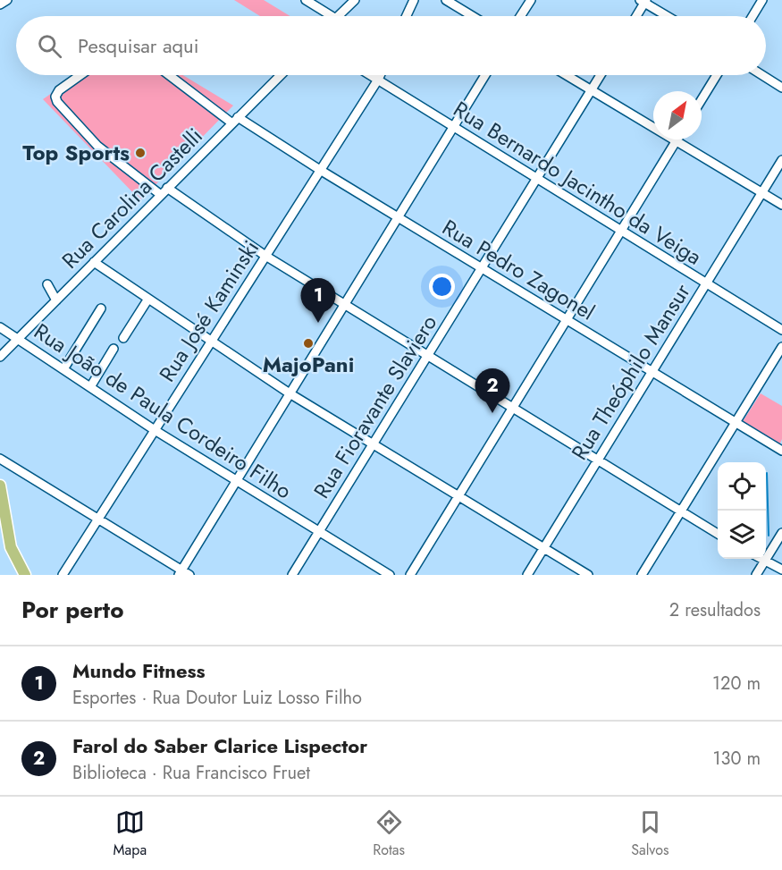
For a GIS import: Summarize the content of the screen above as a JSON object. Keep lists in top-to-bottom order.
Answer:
{
  "streets": {
    "street": [
      "Rua Bernardo Jacintho da Veiga",
      "Rua Carolina Castelli",
      "Rua Pedro Zagonel",
      "Rua José Kaminski",
      "Rua Theóphilo Mansur",
      "Rua Fioravante Slaviero",
      "Rua João de Paula Cordeiro Filho"
    ]
  },
  "crossings": [
    ["Rua Bernardo Jacintho da Veiga", "Rua José Kaminski"],
    ["Rua Bernardo Jacintho da Veiga", "Rua Theóphilo Mansur"],
    ["Rua Bernardo Jacintho da Veiga", "Rua Fioravante Slaviero"],
    ["Rua Carolina Castelli", "Rua Pedro Zagonel"],
    ["Rua Carolina Castelli", "Rua João de Paula Cordeiro Filho"],
    ["Rua Pedro Zagonel", "Rua José Kaminski"],
    ["Rua Pedro Zagonel", "Rua Theóphilo Mansur"],
    ["Rua Pedro Zagonel", "Rua Fioravante Slaviero"],
    ["Rua José Kaminski", "Rua João de Paula Cordeiro Filho"],
    ["Rua Fioravante Slaviero", "Rua João de Paula Cordeiro Filho"]
  ],
  "places": ["Top Sports", "MajoPani"],
  "north": "top right",
  "page": {
    "search": "Pesquisar aqui",
    "pins": ["1", "2"],
    "heading": ["Por perto", "2 resultados"],
    "list": [
      {
        "mark": "1",
        "name": "Mundo Fitness",
        "note": "Esportes · Rua Doutor Luiz Losso Filho",
        "value": "120 m"
      },
      {
        "mark": "2",
        "name": "Farol do Saber Clarice Lispector",
        "note": "Biblioteca · Rua Francisco Fruet",
        "value": "130 m"
      }
    ],
    "nav": ["Mapa", "Rotas", "Salvos"]
  }
}
